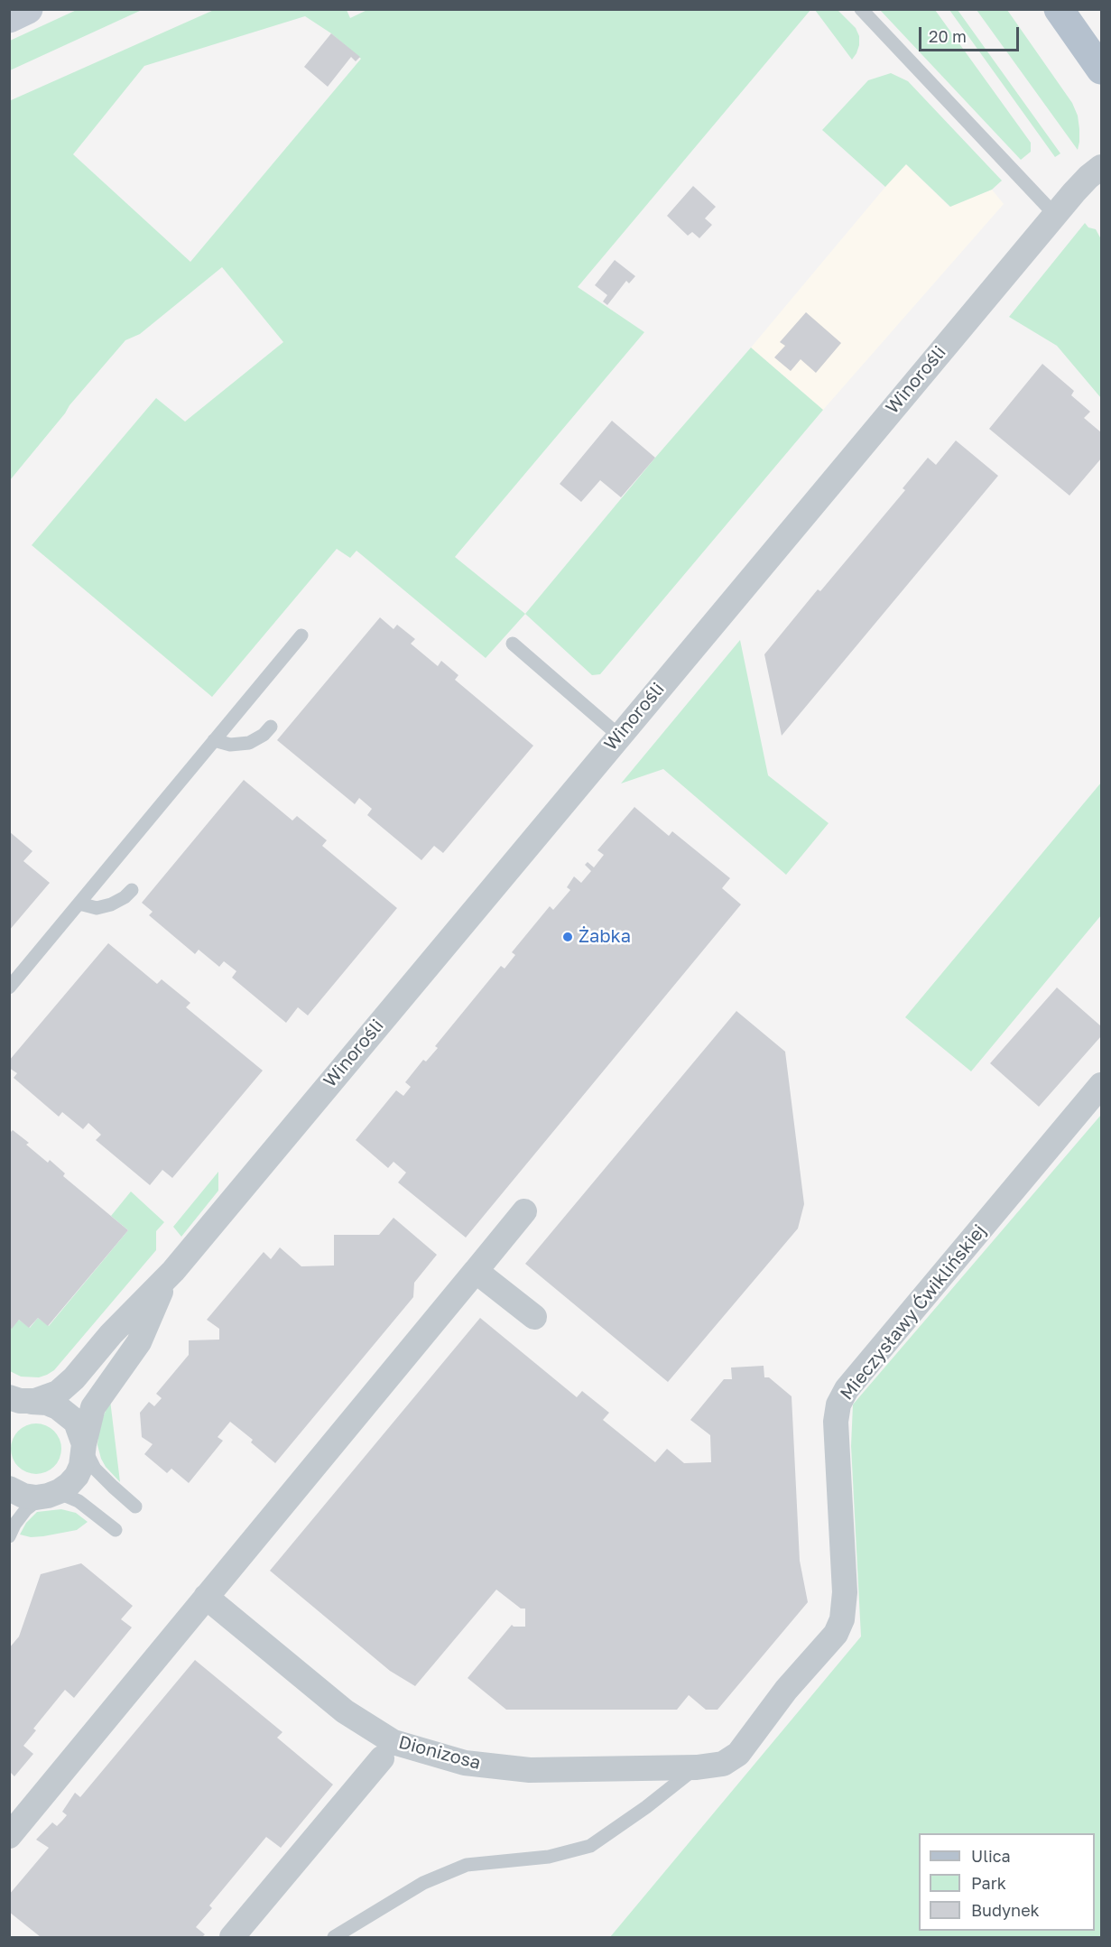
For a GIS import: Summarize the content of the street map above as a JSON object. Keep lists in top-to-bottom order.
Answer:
{
  "streets": {
    "street": ["Winorośli", "Mieczysławy Ćwiklińskiej", "Dionizosa"]
  },
  "crossings": [
    ["Mieczysławy Ćwiklińskiej", "Dionizosa"]
  ],
  "places": ["Żabka"],
  "legend": ["Ulica", "Park", "Budynek"],
  "scale_bar": "20 m"
}
